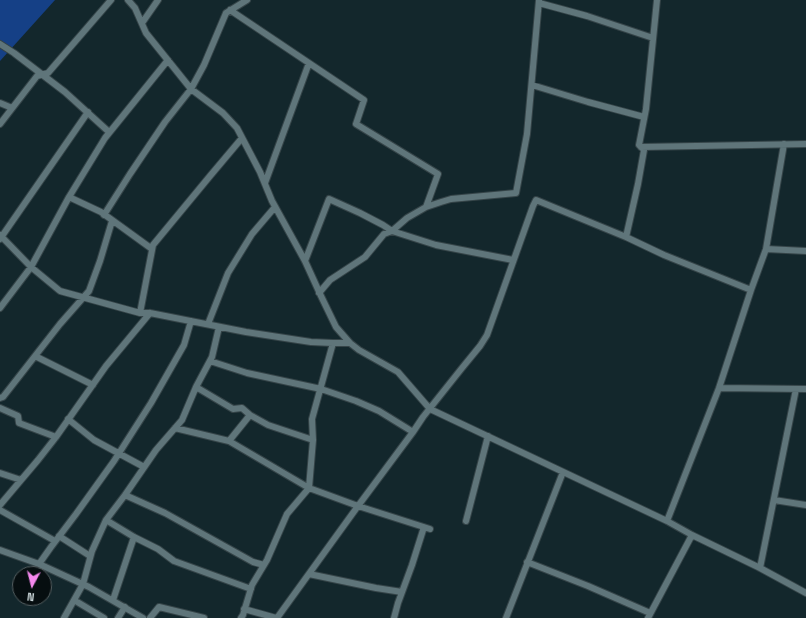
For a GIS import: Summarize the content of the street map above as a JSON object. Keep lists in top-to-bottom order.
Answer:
{
  "north": "bottom"
}
